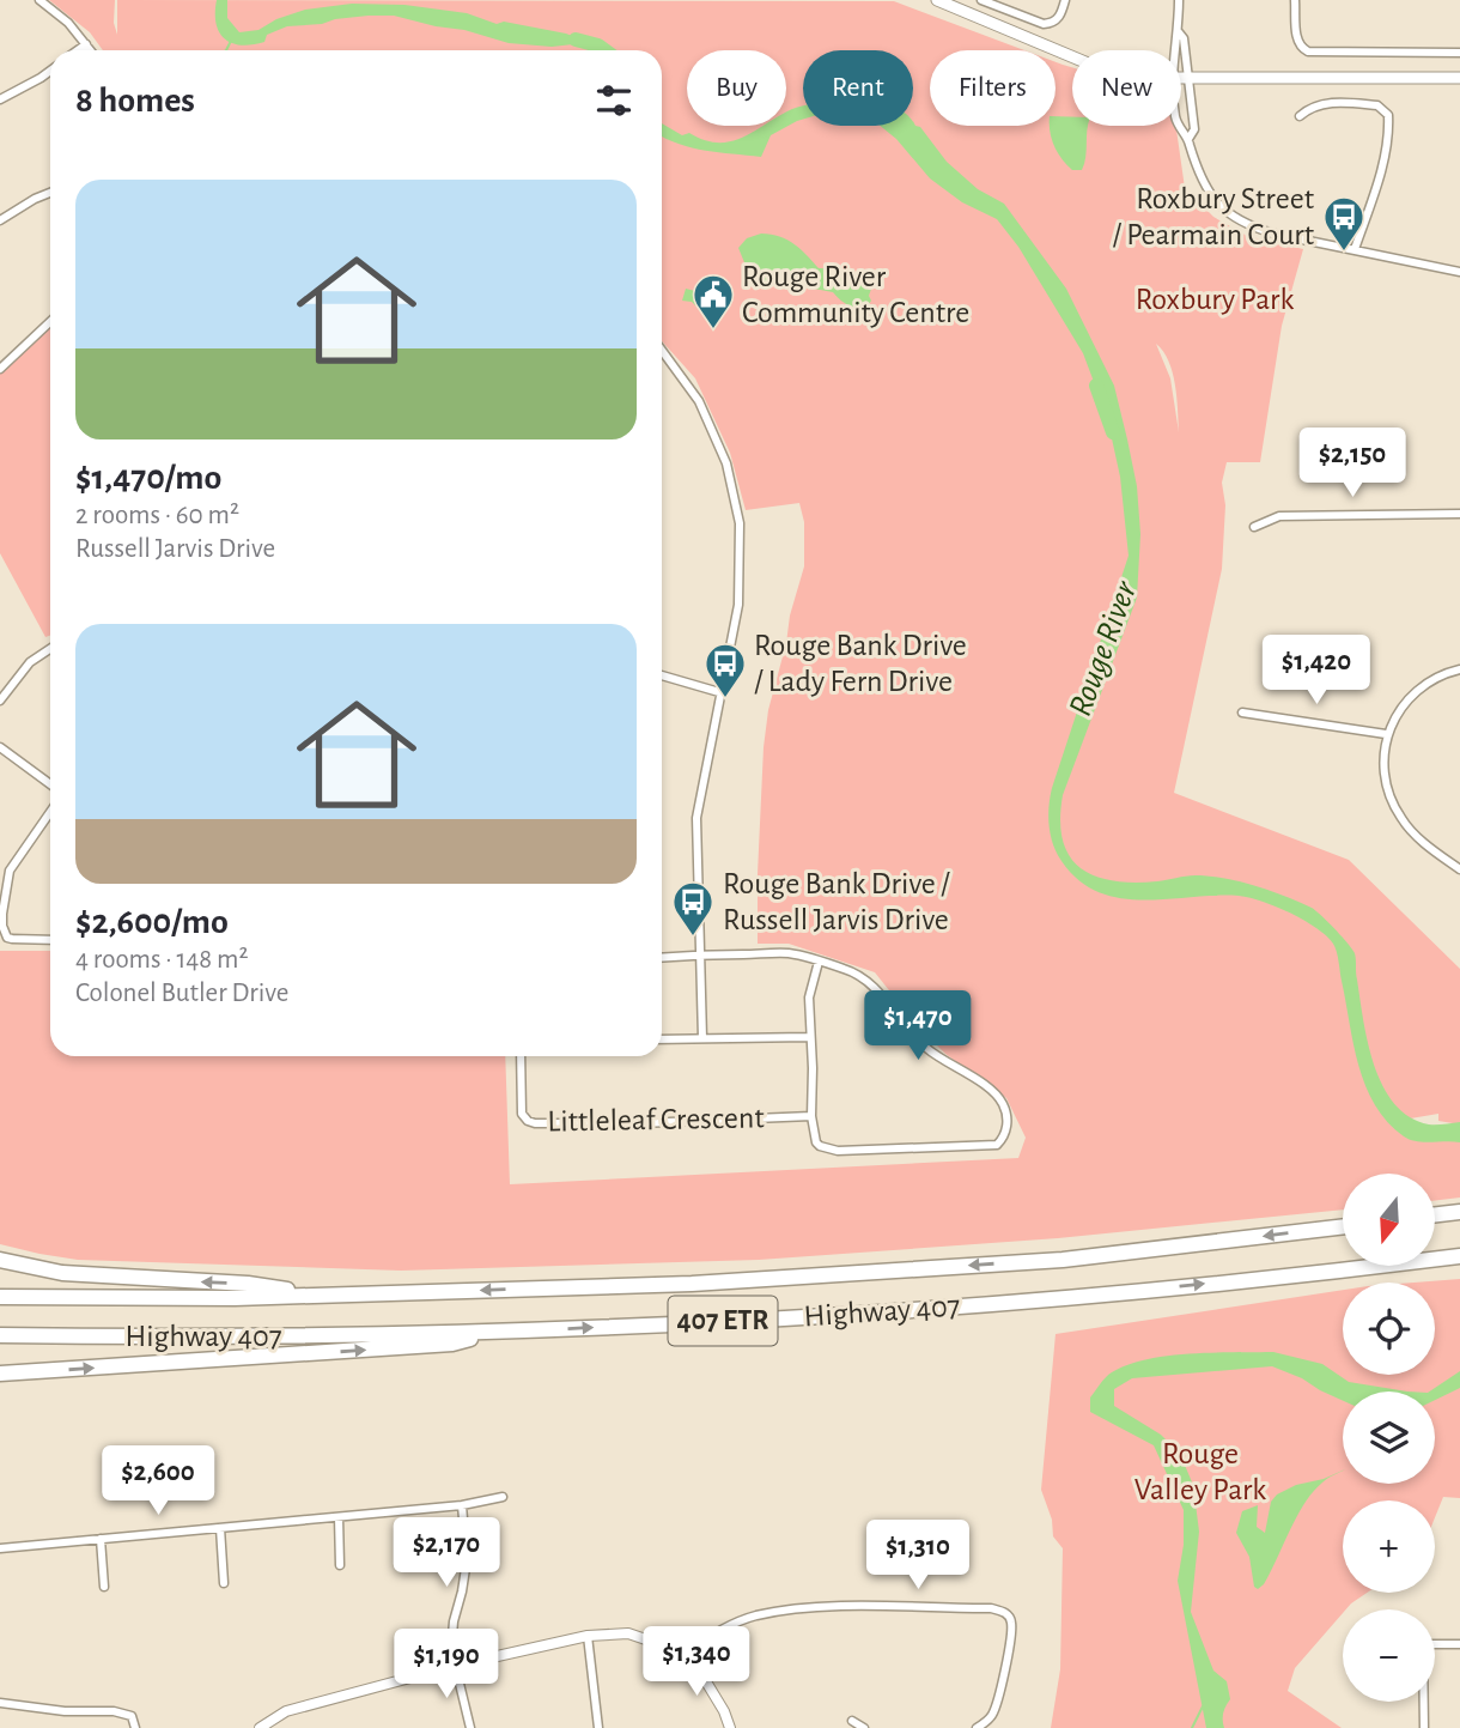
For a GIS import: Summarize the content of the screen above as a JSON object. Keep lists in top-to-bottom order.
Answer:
{
  "streets": {
    "highway": ["Highway 407", "407 ETR"],
    "street": ["Littleleaf Crescent"]
  },
  "water": ["Rouge River"],
  "parks": ["Roxbury Park", "Rouge Valley Park"],
  "places": {
    "bus stop": ["Roxbury Street / Pearmain Court", "Rouge Bank Drive / Lady Fern Drive", "Rouge Bank Drive / Russell Jarvis Drive"],
    "public building": ["Rouge River Community Centre"]
  },
  "north": "bottom",
  "page": {
    "chip": [
      "Buy",
      "Rent",
      "Filters",
      "New"
    ],
    "heading": "8 homes",
    "list": [
      {
        "name": "$1,470/mo",
        "note": "2 rooms · 60 m² · Russell Jarvis Drive"
      },
      {
        "name": "$2,600/mo",
        "note": "4 rooms · 148 m² · Colonel Butler Drive"
      }
    ],
    "price": [
      "$2,150",
      "$1,420",
      "$1,470",
      "$2,600",
      "$2,170",
      "$1,310",
      "$1,340",
      "$1,190"
    ],
    "map_buttons": ["+", "−"]
  }
}
